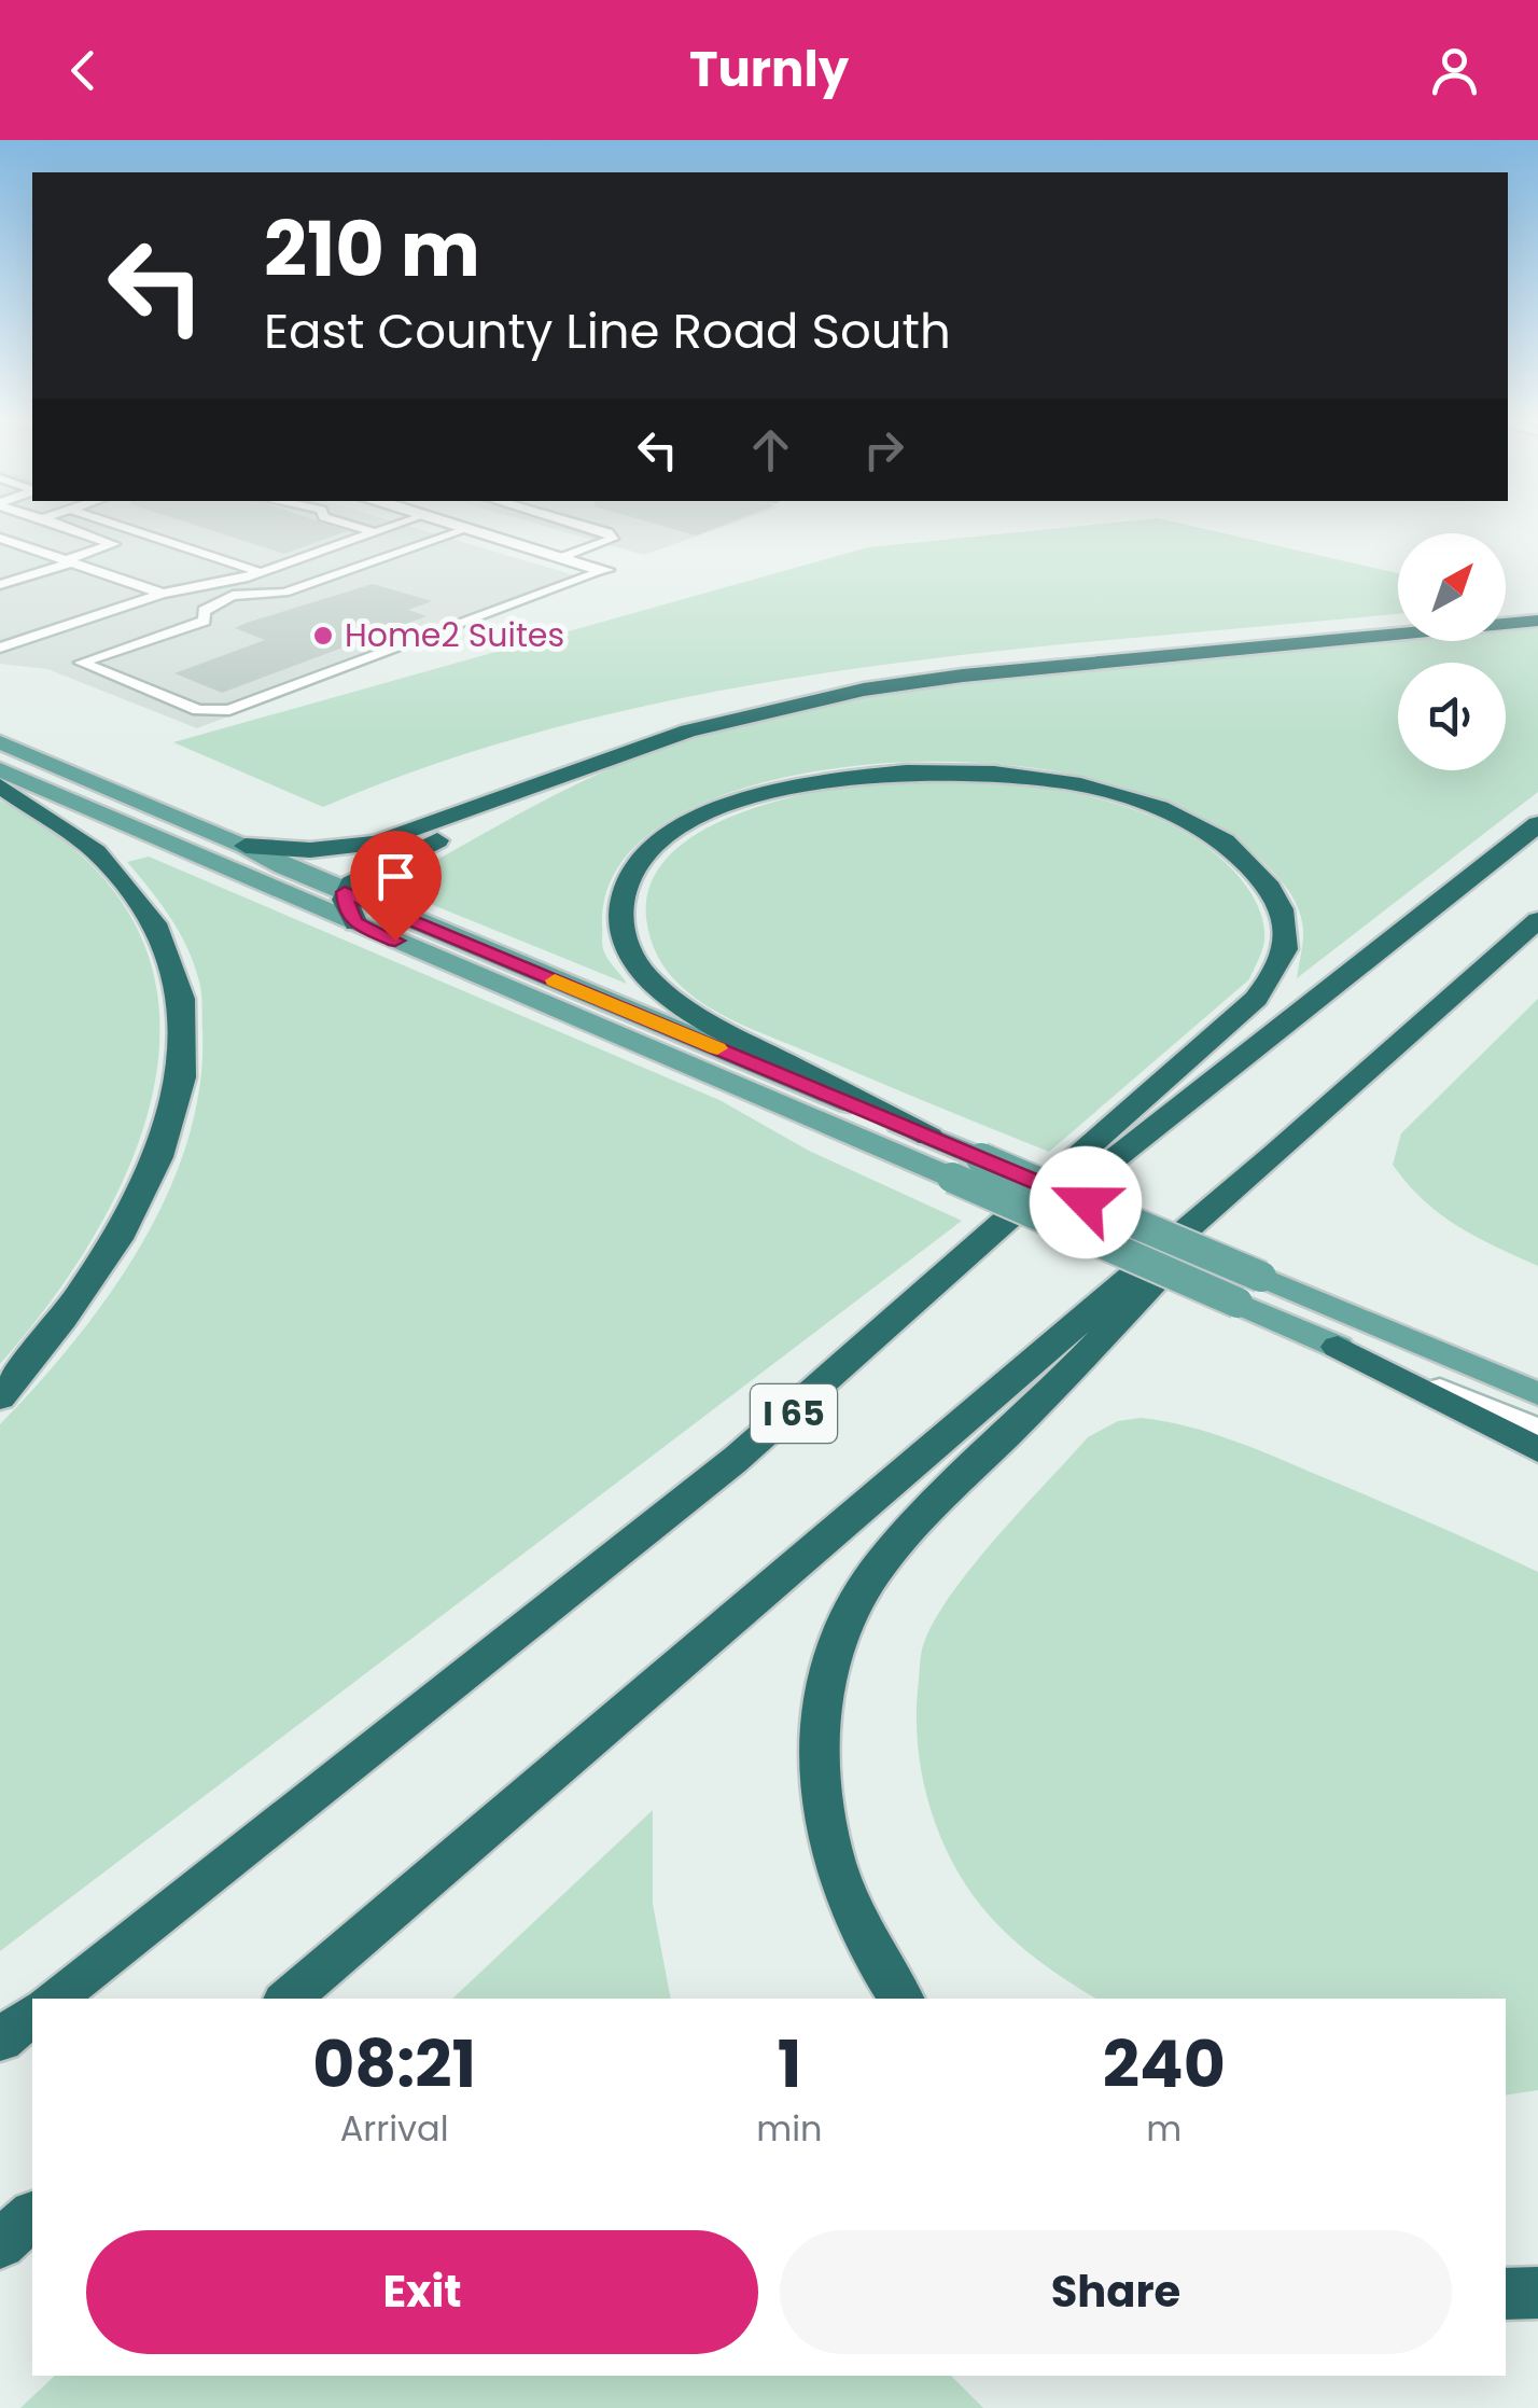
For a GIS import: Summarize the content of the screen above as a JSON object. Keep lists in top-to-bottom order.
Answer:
{
  "streets": {
    "highway": ["I 65"]
  },
  "places": ["Home2 Suites"],
  "north": "top right",
  "page": {
    "header": "Turnly",
    "turn": ["210 m", "East County Line Road South"],
    "eta": [
      "08:21",
      "Arrival",
      "1",
      "min",
      "240",
      "m"
    ],
    "buttons": ["Exit", "Share"]
  }
}
